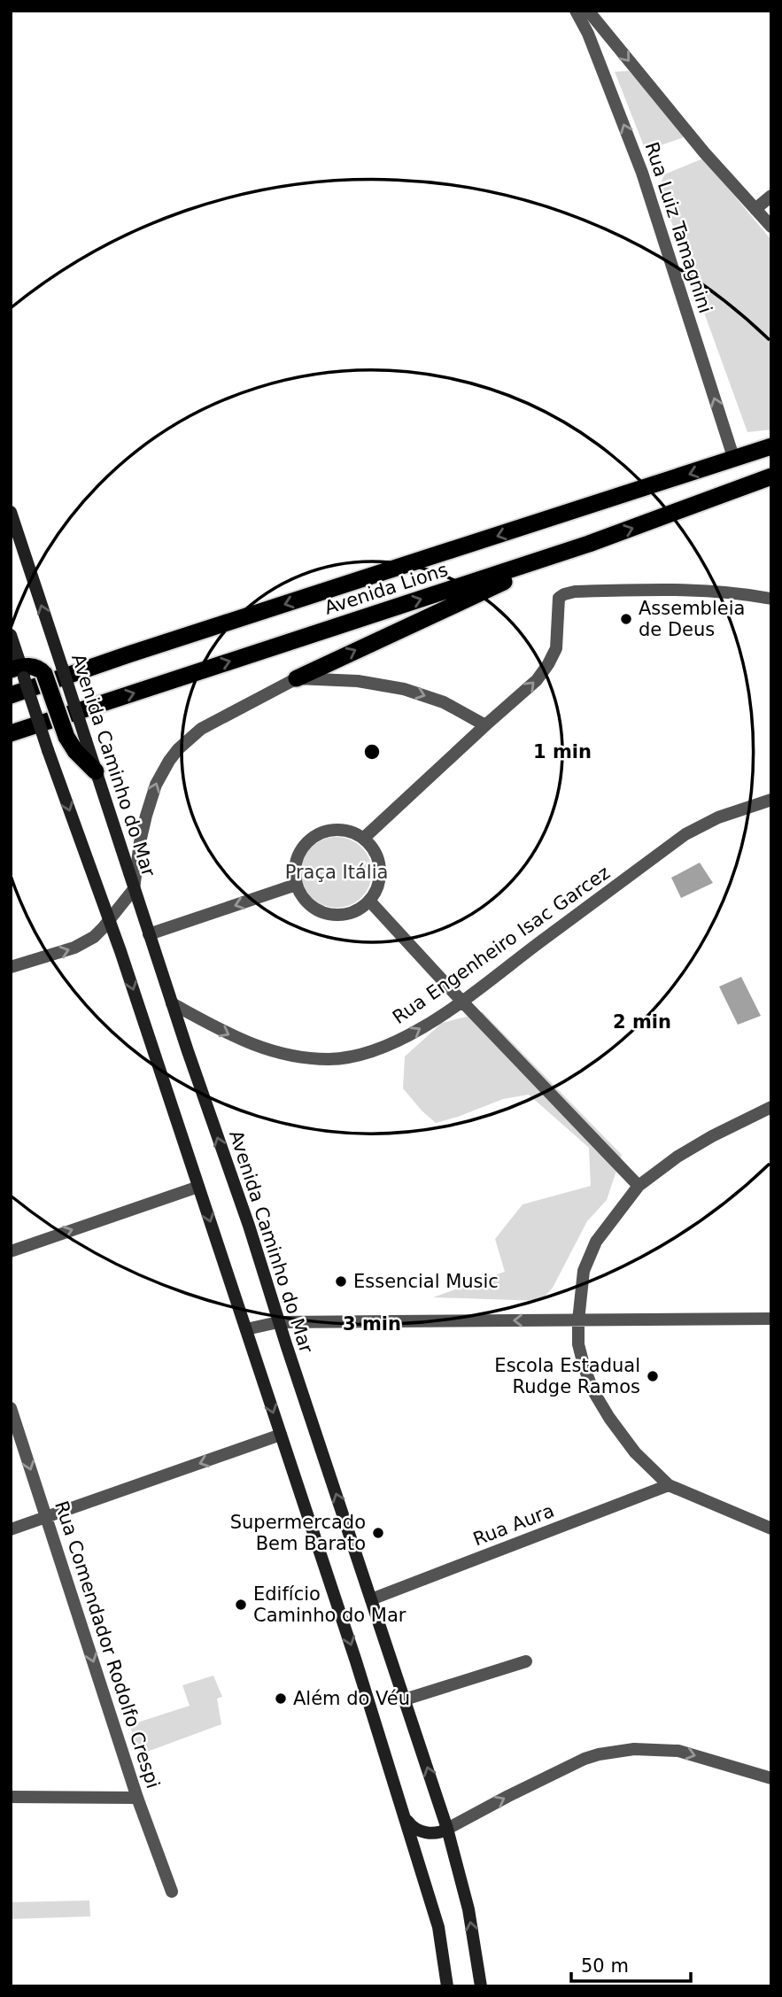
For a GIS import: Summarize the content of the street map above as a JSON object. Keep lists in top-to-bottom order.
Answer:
{
  "streets": {
    "highway": ["Avenida Lions"],
    "main road": ["Avenida Caminho do Mar"],
    "street": [
      "Rua Luiz Tamagnini",
      "Rua Engenheiro Isac Garcez",
      "Rua Aura",
      "Rua Comendador Rodolfo Crespi"
    ]
  },
  "crossings": [
    ["Rua Luiz Tamagnini", "Avenida Lions"],
    ["Avenida Caminho do Mar", "Rua Engenheiro Isac Garcez"],
    ["Avenida Caminho do Mar", "Rua Aura"]
  ],
  "one_way": ["Rua Engenheiro Isac Garcez", "Rua Comendador Rodolfo Crespi"],
  "parks": ["Praça Itália"],
  "places": [
    "Assembleia de Deus",
    "Essencial Music",
    "Escola Estadual Rudge Ramos",
    "Supermercado Bem Barato",
    "Edifício Caminho do Mar",
    "Além do Véu"
  ],
  "scale_bar": "50 m",
  "rings": ["1 min", "2 min", "3 min"]
}
